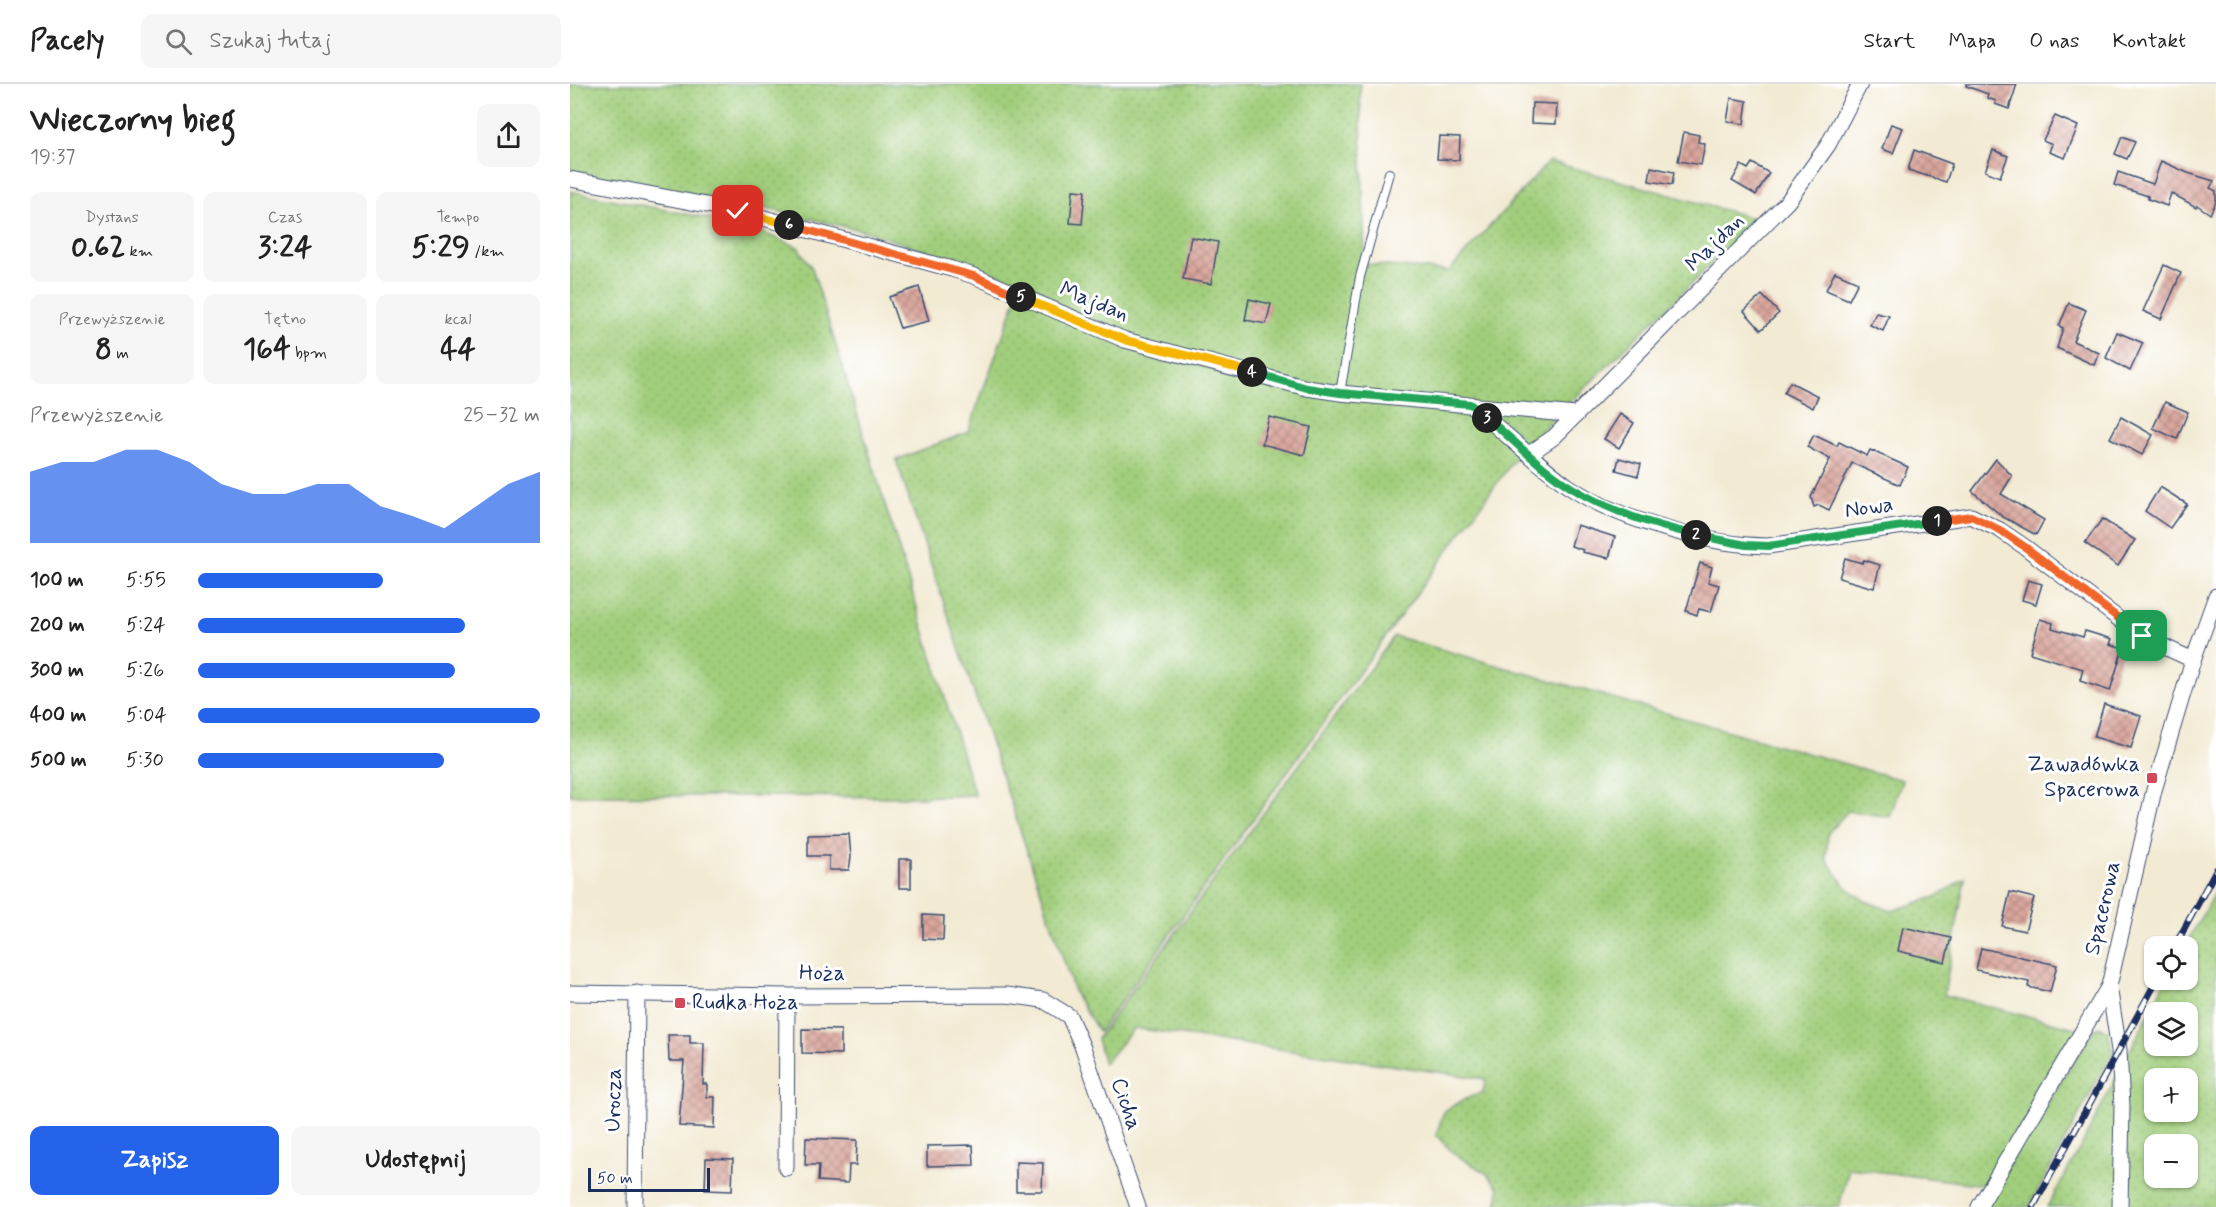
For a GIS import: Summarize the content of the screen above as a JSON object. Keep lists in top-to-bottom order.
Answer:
{
  "streets": {
    "street": [
      "Majdan",
      "Nowa",
      "Spacerowa",
      "Hoża",
      "Urocza",
      "Cicha"
    ]
  },
  "crossings": [
    ["Majdan", "Nowa"],
    ["Nowa", "Spacerowa"],
    ["Hoża", "Urocza"],
    ["Hoża", "Cicha"]
  ],
  "places": {
    "transit": ["Zawadówka Spacerowa", "Rudka Hoża"]
  },
  "scale_bar": "50 m",
  "page": {
    "header": "Pacely",
    "search": "Szukaj tutaj",
    "nav": [
      "Start",
      "Mapa",
      "O nas",
      "Kontakt"
    ],
    "heading": ["Wieczorny bieg", "19:37"],
    "stats": [
      ["Dystans", "0.62 km"],
      ["Czas", "3:24"],
      ["Tempo", "5:29 /km"],
      ["Przewyższenie", "8 m"],
      ["Tętno", "164 bpm"],
      ["kcal", "44"]
    ],
    "pins": [
      "6",
      "5",
      "4",
      "3",
      "1",
      "2"
    ],
    "chart": ["Przewyższenie", "25–32 m"],
    "list": [
      {
        "name": "100 m",
        "note": "5:55"
      },
      {
        "name": "200 m",
        "note": "5:24"
      },
      {
        "name": "300 m",
        "note": "5:26"
      },
      {
        "name": "400 m",
        "note": "5:04"
      },
      {
        "name": "500 m",
        "note": "5:30"
      }
    ],
    "map_buttons": ["+", "−"],
    "buttons": ["Zapisz", "Udostępnij"],
    "scale": "50 m"
  }
}
